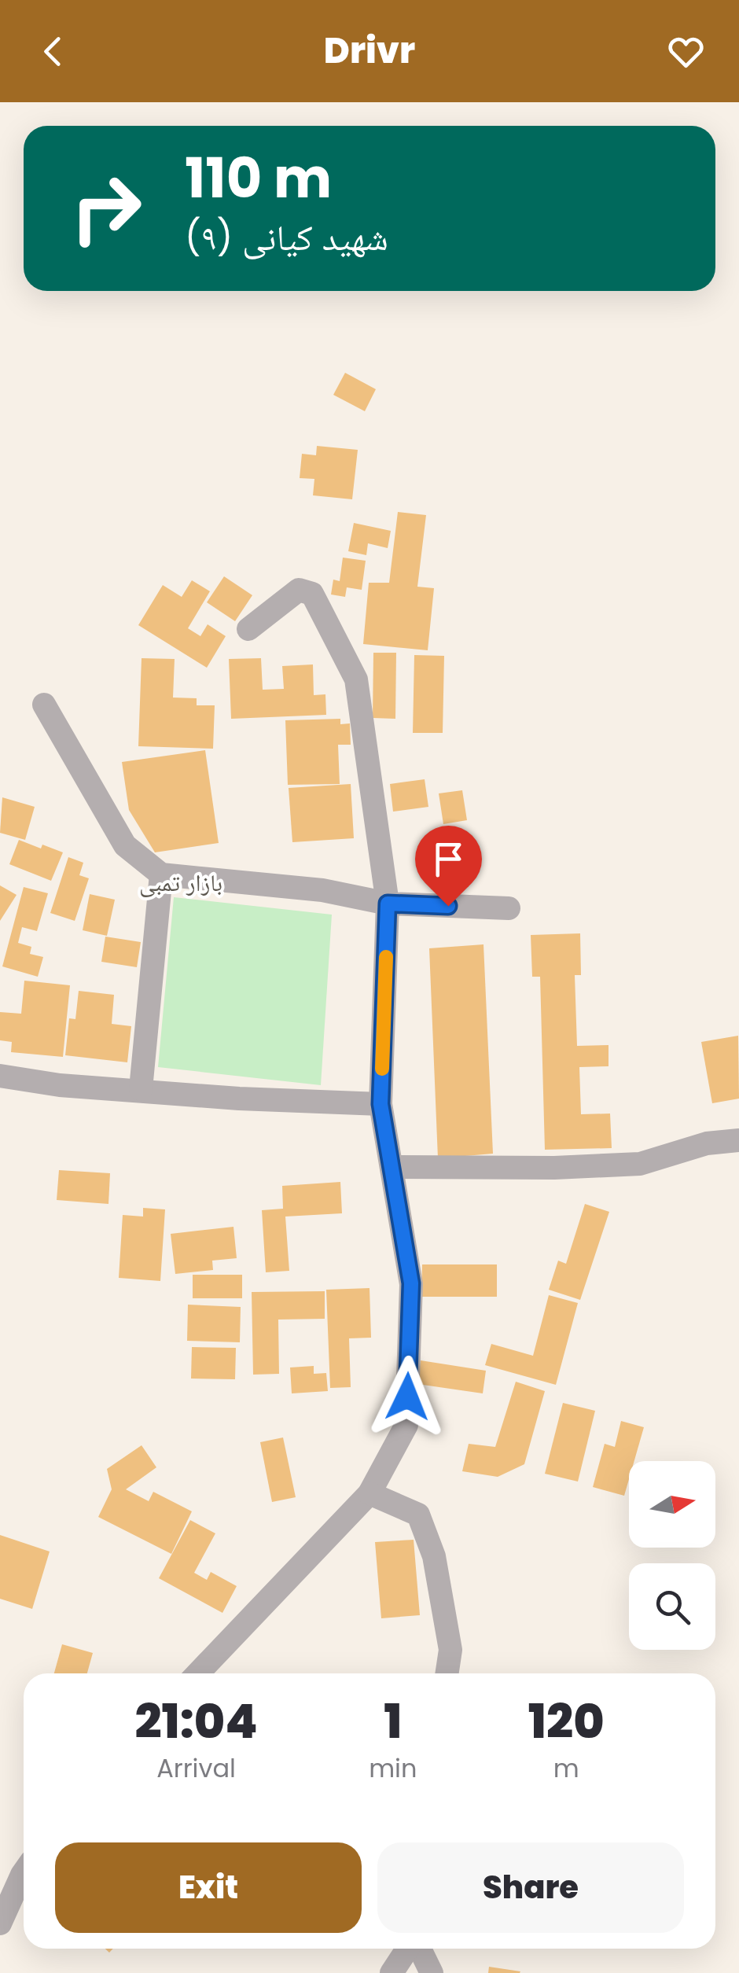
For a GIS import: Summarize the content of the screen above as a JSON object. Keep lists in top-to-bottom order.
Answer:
{
  "districts": ["بازار تمبی"],
  "north": "right",
  "page": {
    "header": "Drivr",
    "turn": ["110 m", "شهید کیانی (۹)"],
    "eta": [
      "21:04",
      "Arrival",
      "1",
      "min",
      "120",
      "m"
    ],
    "buttons": ["Exit", "Share"]
  }
}
